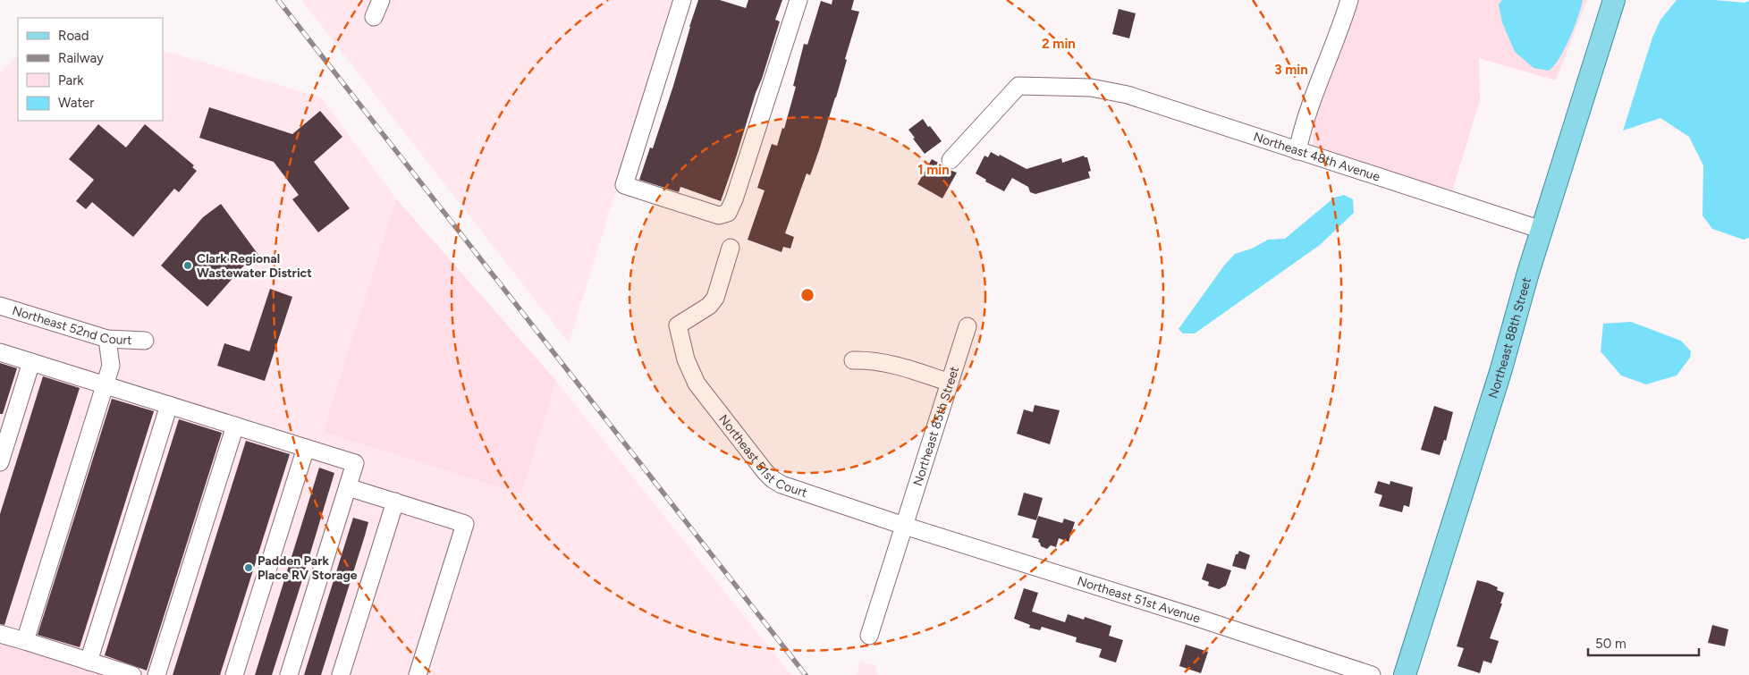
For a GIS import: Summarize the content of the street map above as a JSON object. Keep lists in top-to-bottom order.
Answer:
{
  "streets": {
    "main road": ["Northeast 88th Street"],
    "street": [
      "Northeast 48th Avenue",
      "Northeast 52nd Court",
      "Northeast 85th Street",
      "Northeast 51st Court",
      "Northeast 51st Avenue"
    ]
  },
  "crossings": [
    ["Northeast 48th Avenue", "Northeast 88th Street"],
    ["Northeast 85th Street", "Northeast 51st Court"],
    ["Northeast 85th Street", "Northeast 51st Avenue"],
    ["Northeast 51st Court", "Northeast 51st Avenue"]
  ],
  "places": ["Clark Regional Wastewater District", "Padden Park Place RV Storage"],
  "legend": [
    "Road",
    "Railway",
    "Park",
    "Water"
  ],
  "scale_bar": "50 m",
  "rings": ["2 min", "3 min", "1 min"]
}
